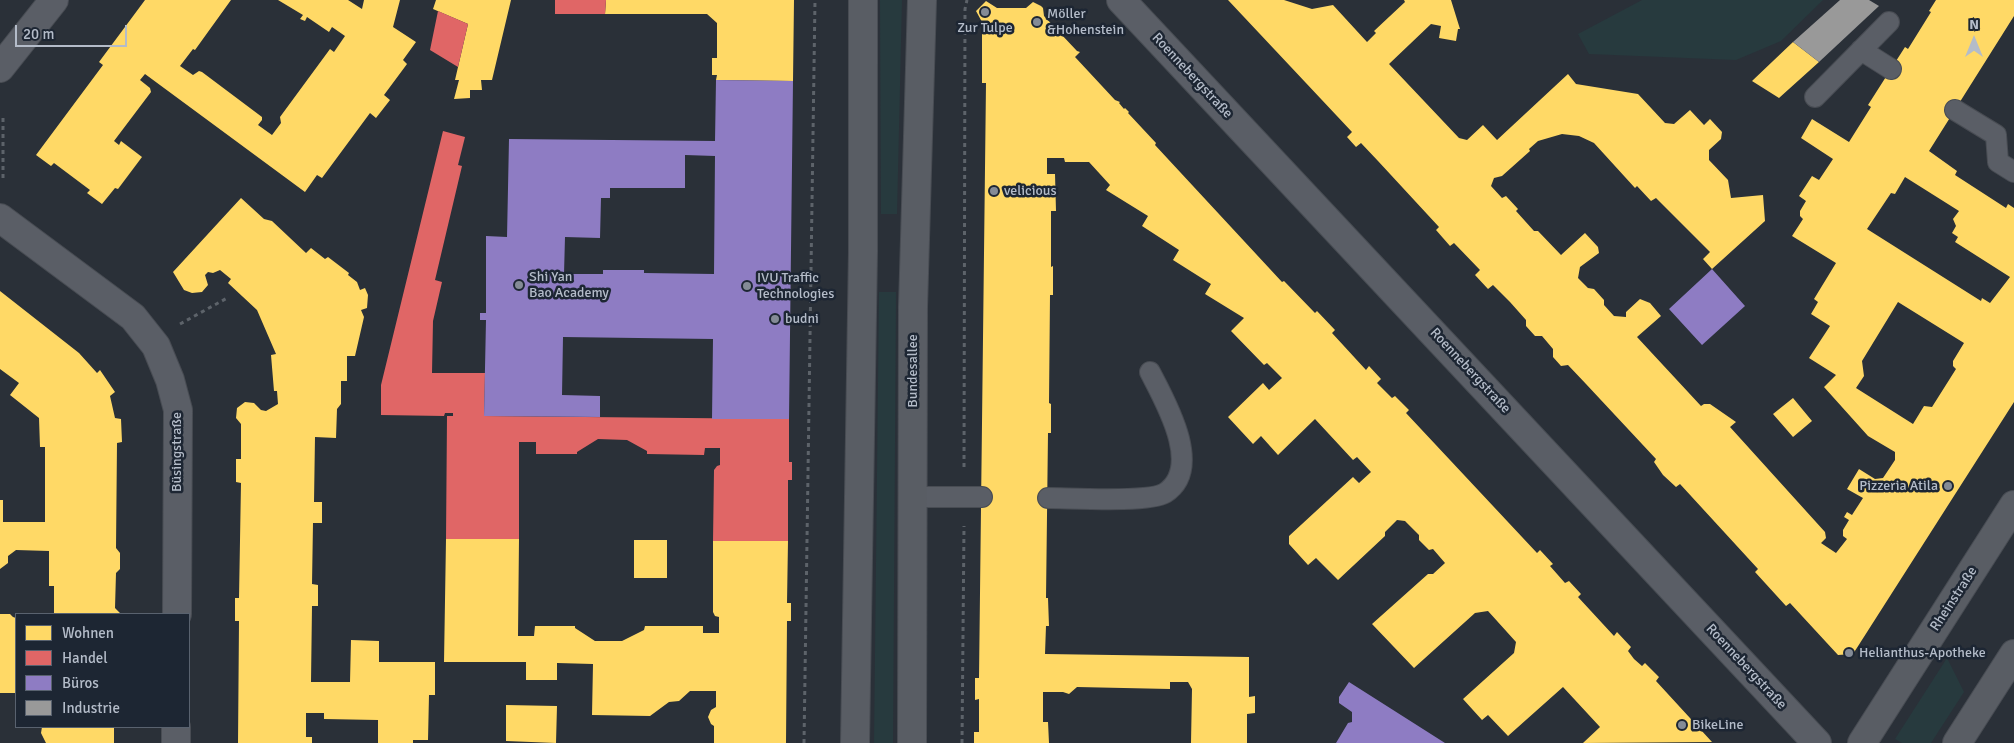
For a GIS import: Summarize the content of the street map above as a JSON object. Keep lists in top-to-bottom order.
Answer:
{
  "streets": {
    "street": [
      "Roennebergstraße",
      "Bundesallee",
      "Büsingstraße",
      "Rheinstraße"
    ]
  },
  "places": [
    "Zur Tulpe",
    "Möller &Hohenstein",
    "velicious",
    "Shi Yan Bao Academy",
    "IVU Traffic Technologies",
    "budni",
    "Pizzeria Atila",
    "Helianthus-Apotheke",
    "BikeLine"
  ],
  "legend": [
    "Wohnen",
    "Handel",
    "Büros",
    "Industrie"
  ],
  "scale_bar": "20 m",
  "north": "top"
}
